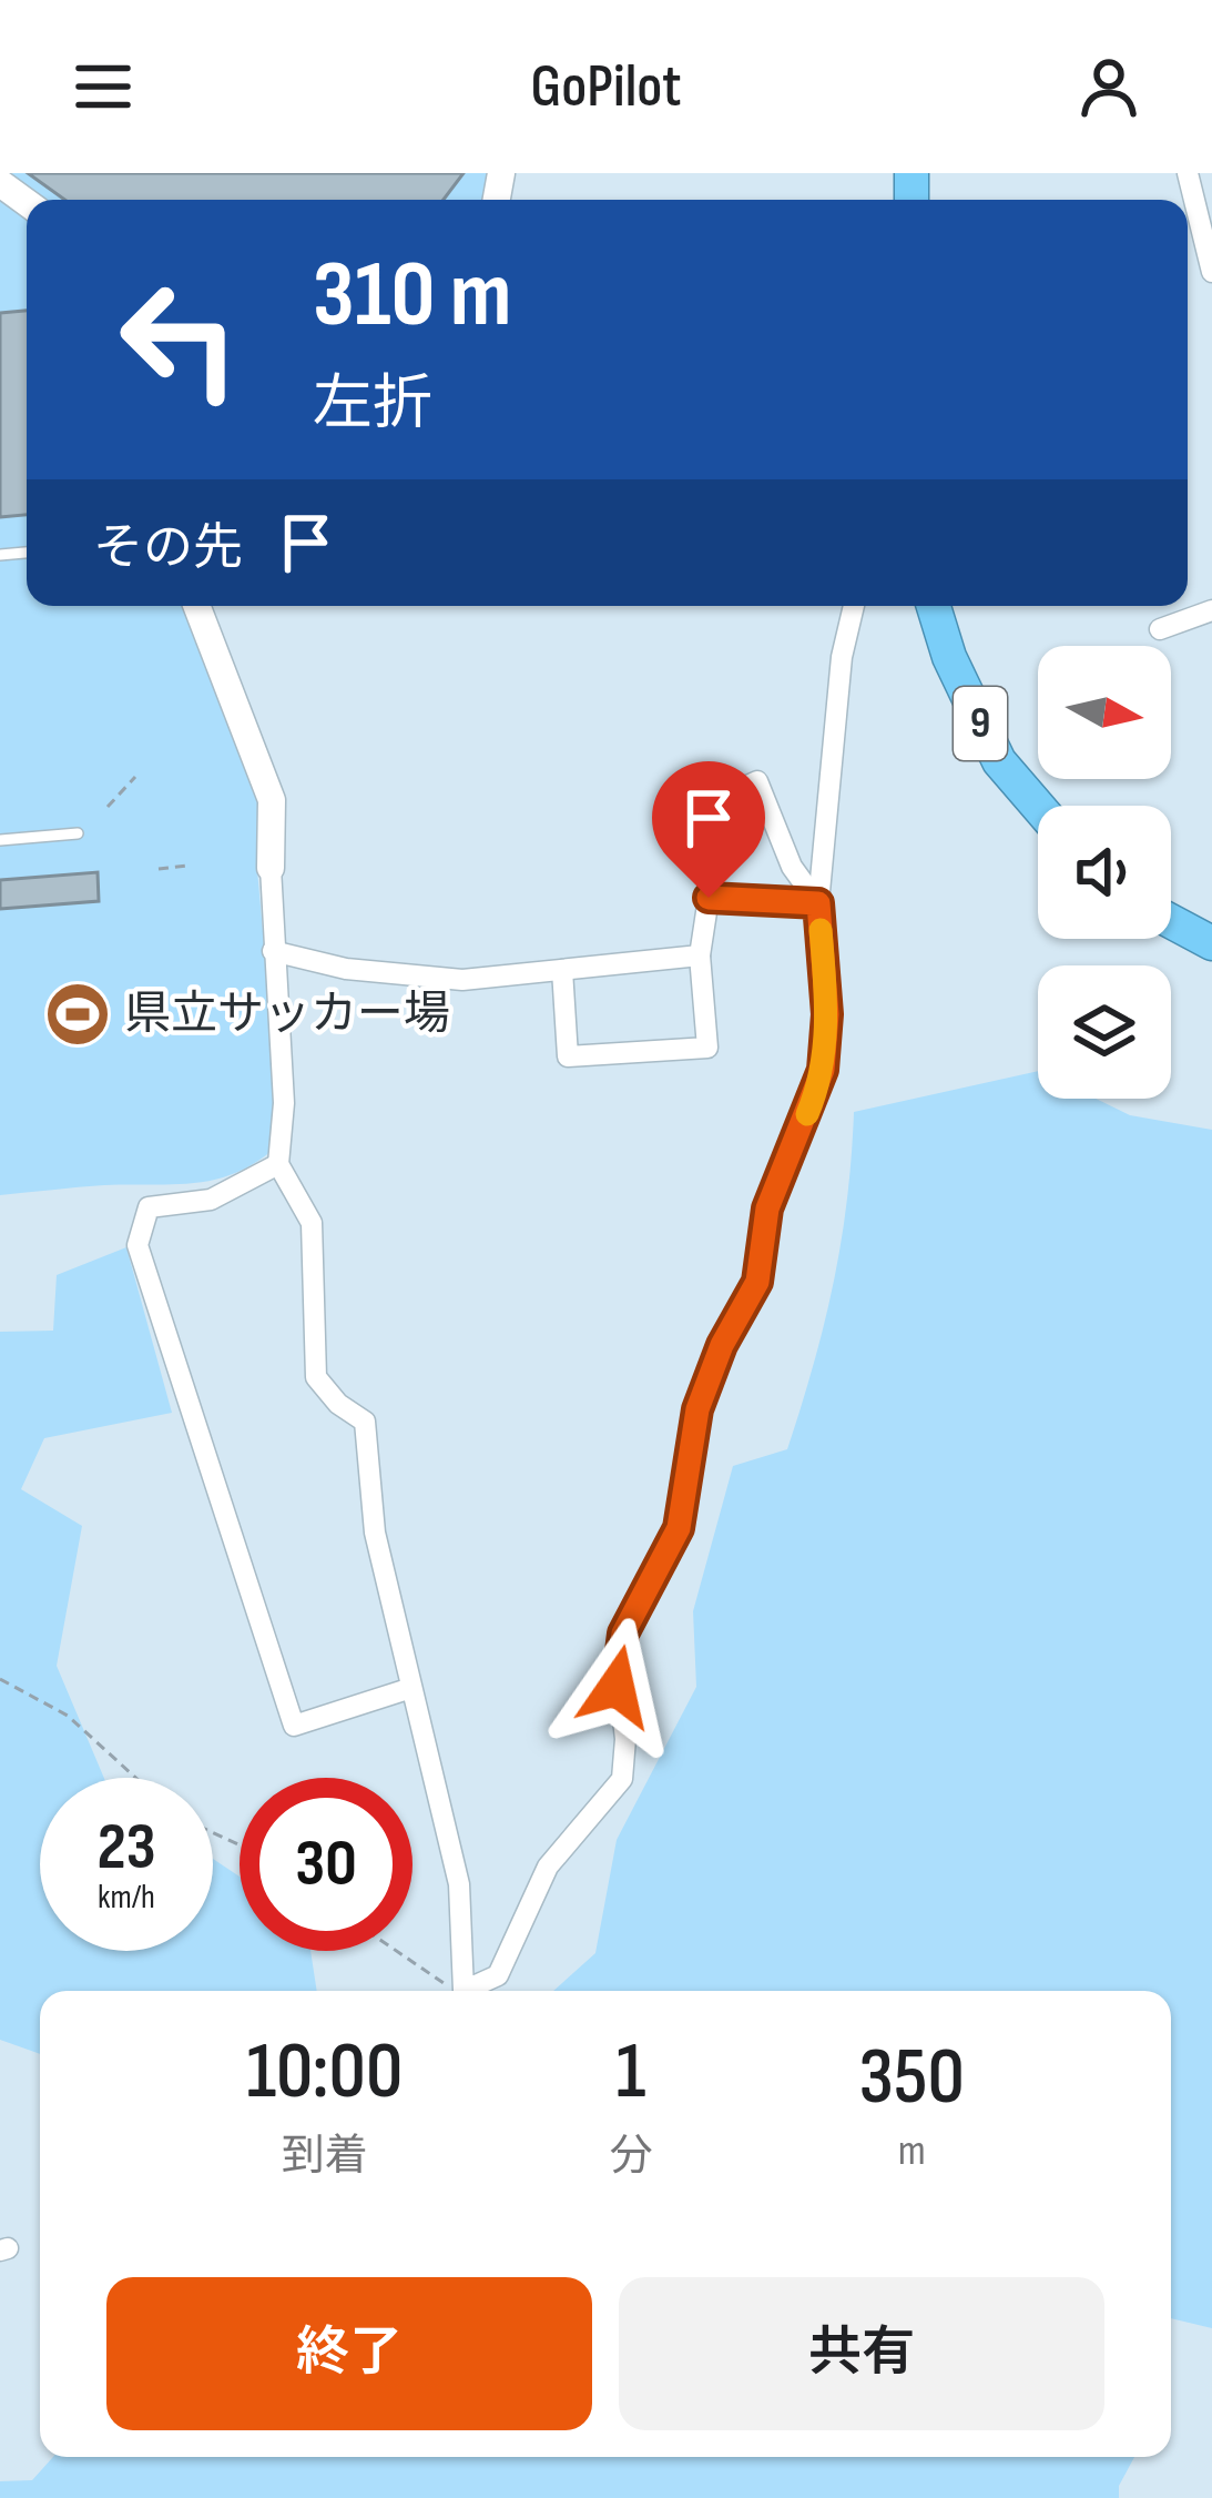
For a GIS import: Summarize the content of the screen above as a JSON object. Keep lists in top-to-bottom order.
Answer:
{
  "streets": {
    "highway": ["9"]
  },
  "places": {
    "sports": ["県立サッカー場"]
  },
  "north": "right",
  "page": {
    "header": "GoPilot",
    "turn": ["310 m", "左折"],
    "then": "その先",
    "speed": "23 km/h",
    "limit": "30",
    "eta": [
      "10:00",
      "到着",
      "1",
      "分",
      "350",
      "m"
    ],
    "buttons": ["終了", "共有"]
  }
}
